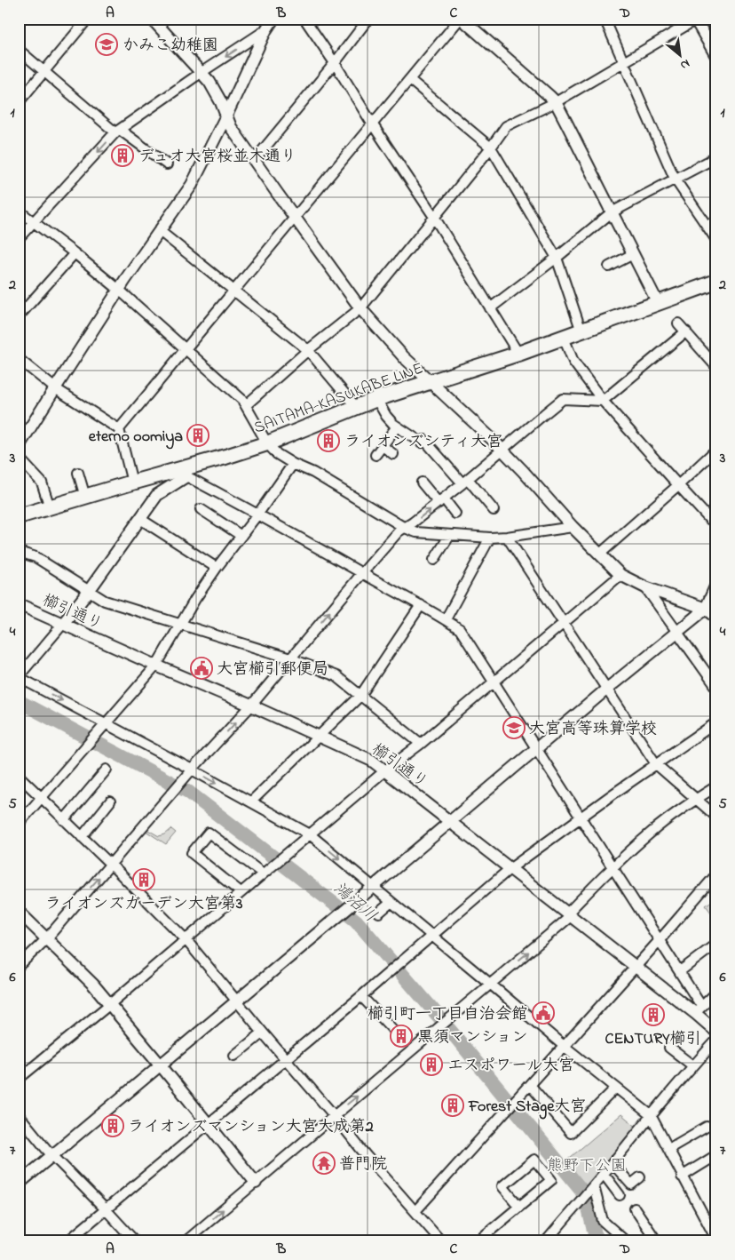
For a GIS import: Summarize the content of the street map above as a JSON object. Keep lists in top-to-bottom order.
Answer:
{
  "streets": {
    "main road": ["SAITAMA-KASUKABE LINE"],
    "street": ["櫛引通り"]
  },
  "water": ["鴻沼川"],
  "parks": ["熊野下公園"],
  "places": {
    "school or university": ["かみこ幼稚園", "大宮高等珠算学校"],
    "building": [
      "デュオ大宮桜並木通り",
      "eterno oomiya",
      "ライオンズシティ大宮",
      "ライオンズガーデン大宮第3",
      "CENTURY櫛引",
      "黒須マンション",
      "エスポワール大宮",
      "Forest Stage大宮",
      "ライオンズマンション大宮大成第2"
    ],
    "public building": ["大宮櫛引郵便局", "櫛引町一丁目自治会館"],
    "temple": ["普門院"]
  },
  "north": "bottom right",
  "grid": {
    "columns": [
      "A",
      "B",
      "C",
      "D"
    ],
    "rows": [
      "1",
      "2",
      "3",
      "4",
      "5",
      "6",
      "7"
    ]
  }
}
